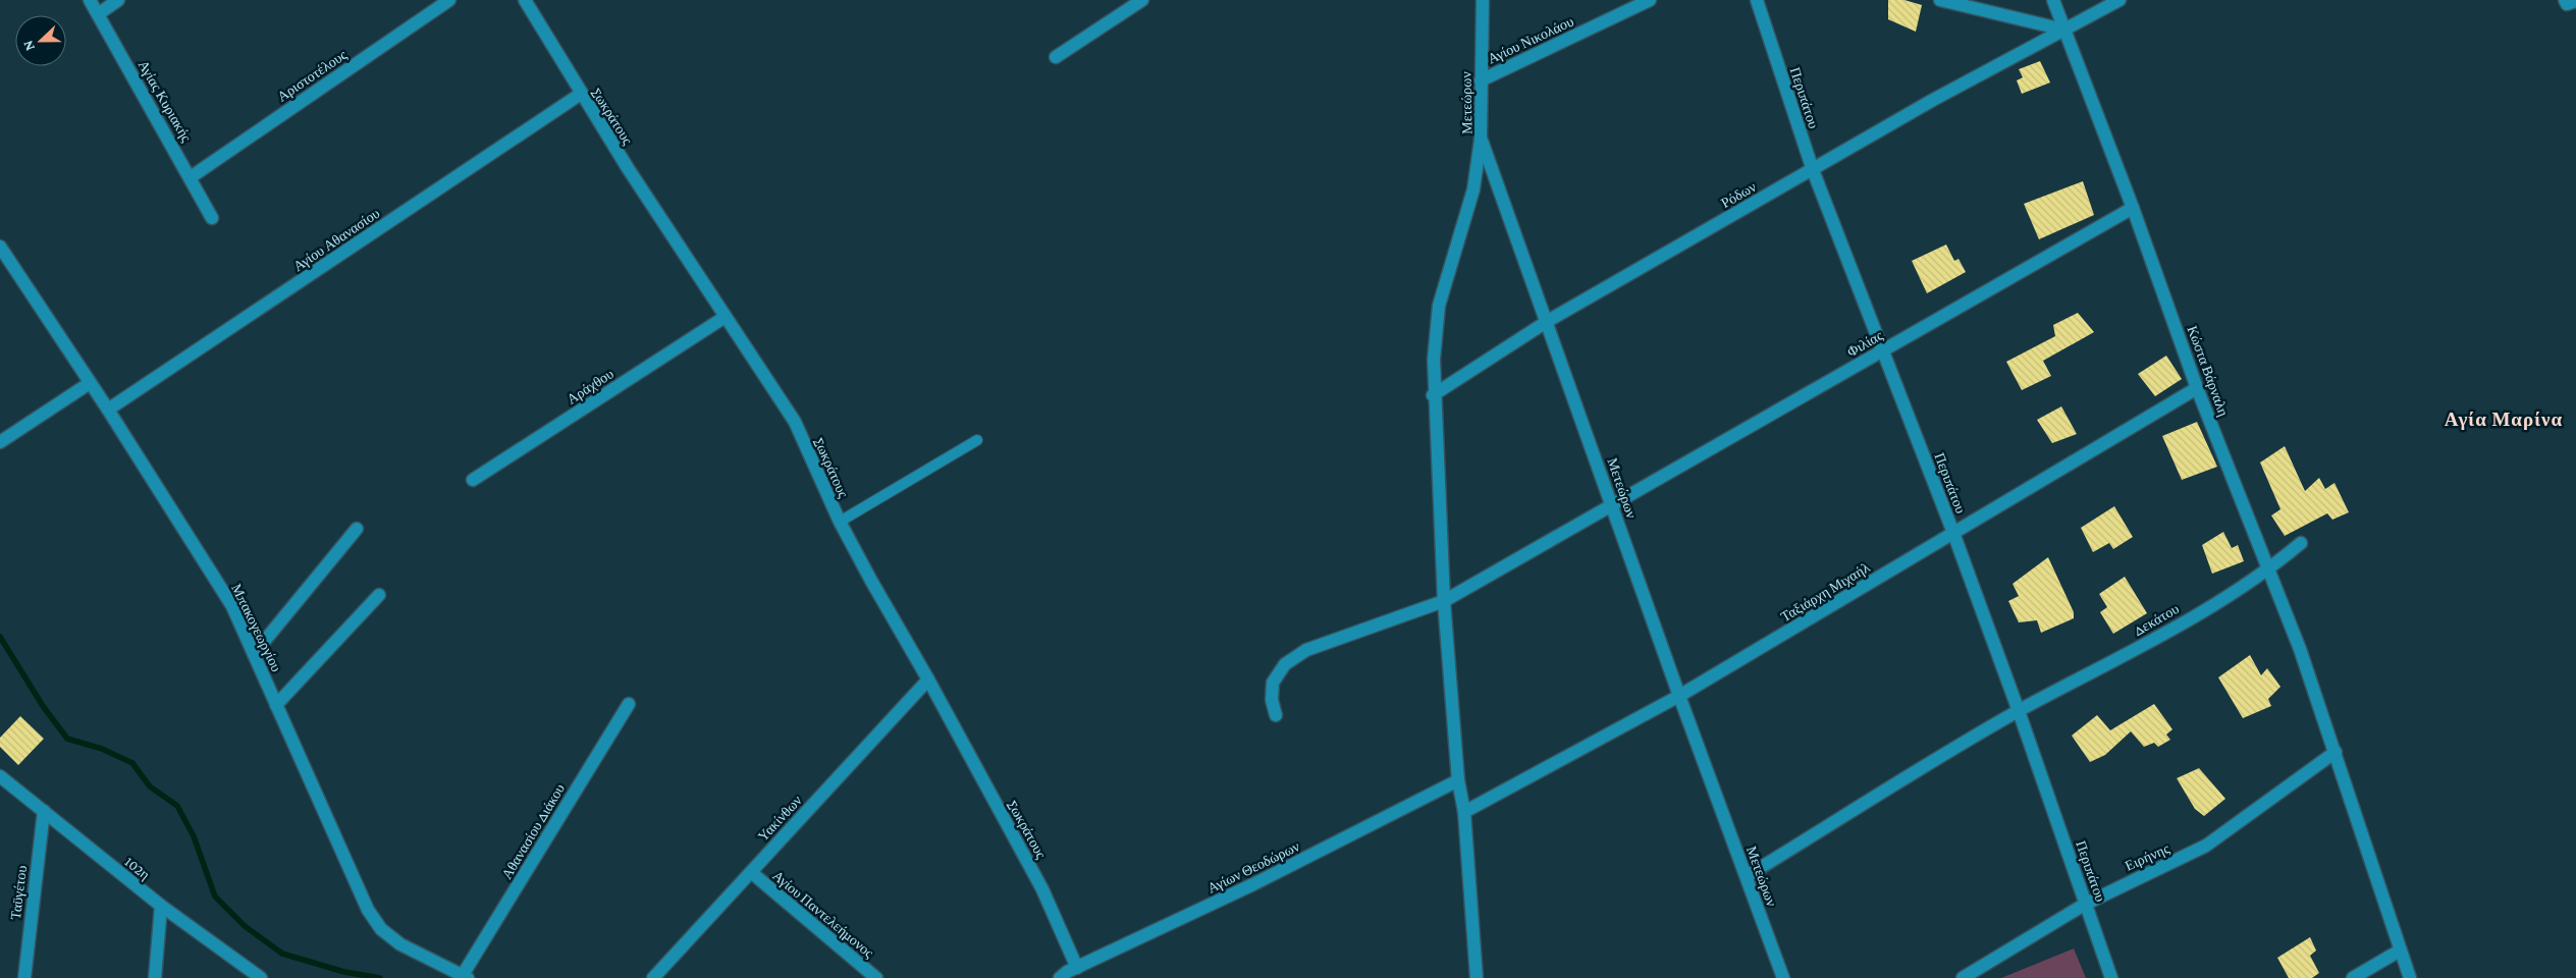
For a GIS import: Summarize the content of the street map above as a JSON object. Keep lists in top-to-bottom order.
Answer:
{
  "streets": {
    "street": [
      "Αγίου Νικολάου",
      "Αριστοτέλους",
      "Περιπάτου",
      "Αγίας Κυριακής",
      "Μετεώρων",
      "Σωκράτους",
      "Ρόδων",
      "Αγίου Αθανασίου",
      "Φιλίας",
      "Κώστα Βάρναλη",
      "Αράχθου",
      "Ταξιάρχη Μιχαήλ",
      "Δεκάτου",
      "Μπακογεωργίου",
      "Υακίνθων",
      "Αθανασίου Διάκου",
      "Ειρήνης",
      "Αγίων Θεοδώρων",
      "102η",
      "Ταϋγέτου",
      "Αγίου Παντελεήμονος"
    ]
  },
  "crossings": [
    ["Αγίου Νικολάου", "Μετεώρων"],
    ["Αριστοτέλους", "Αγίας Κυριακής"],
    ["Περιπάτου", "Ρόδων"],
    ["Περιπάτου", "Φιλίας"],
    ["Περιπάτου", "Ταξιάρχη Μιχαήλ"],
    ["Περιπάτου", "Δεκάτου"],
    ["Περιπάτου", "Ειρήνης"],
    ["Μετεώρων", "Ρόδων"],
    ["Μετεώρων", "Φιλίας"],
    ["Μετεώρων", "Ταξιάρχη Μιχαήλ"],
    ["Μετεώρων", "Δεκάτου"],
    ["Σωκράτους", "Αγίου Αθανασίου"],
    ["Σωκράτους", "Αράχθου"],
    ["Σωκράτους", "Υακίνθων"],
    ["Σωκράτους", "Αγίων Θεοδώρων"],
    ["Ρόδων", "Κώστα Βάρναλη"],
    ["Αγίου Αθανασίου", "Μπακογεωργίου"],
    ["Φιλίας", "Κώστα Βάρναλη"],
    ["Κώστα Βάρναλη", "Ταξιάρχη Μιχαήλ"],
    ["Κώστα Βάρναλη", "Δεκάτου"],
    ["Κώστα Βάρναλη", "Ειρήνης"],
    ["Μπακογεωργίου", "Αθανασίου Διάκου"],
    ["Υακίνθων", "Αγίου Παντελεήμονος"],
    ["102η", "Ταϋγέτου"]
  ],
  "districts": ["Αγία Μαρίνα"],
  "north": "left"
}
